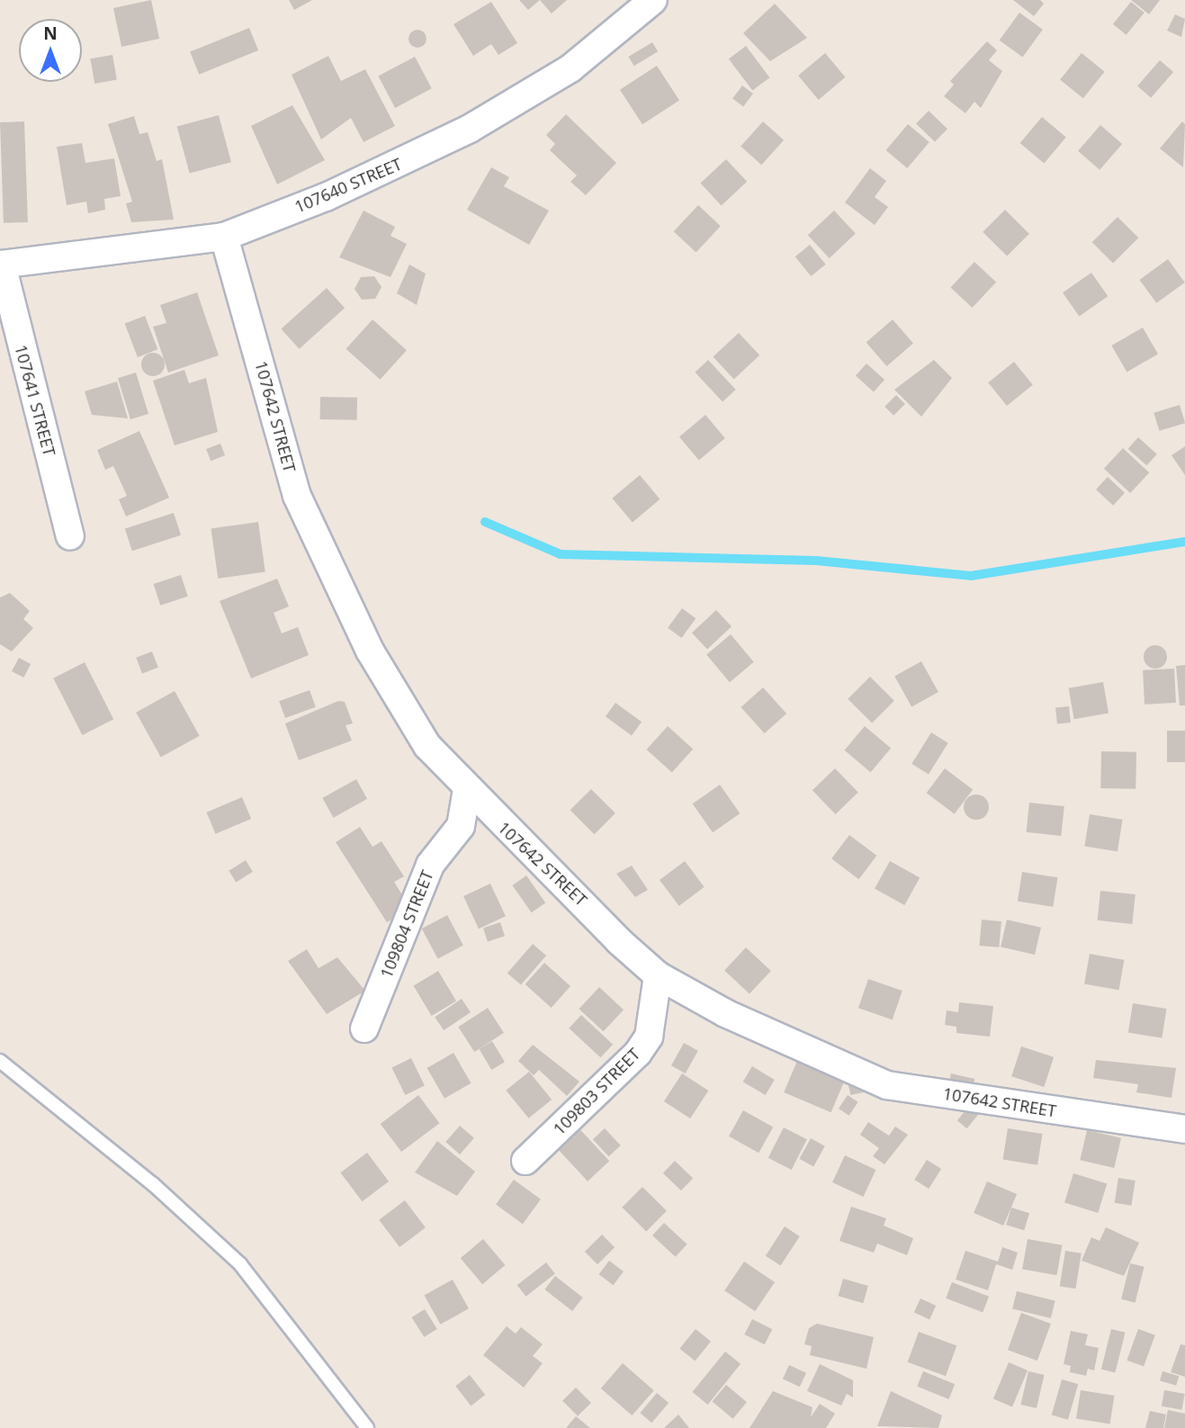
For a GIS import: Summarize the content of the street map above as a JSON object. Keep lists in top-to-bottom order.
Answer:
{
  "streets": {
    "street": [
      "107640 STREET",
      "107641 STREET",
      "107642 STREET",
      "109804 STREET",
      "109803 STREET"
    ]
  },
  "crossings": [
    ["107640 STREET", "107641 STREET"],
    ["107640 STREET", "107642 STREET"],
    ["107642 STREET", "109804 STREET"],
    ["107642 STREET", "109803 STREET"]
  ],
  "north": "top"
}
